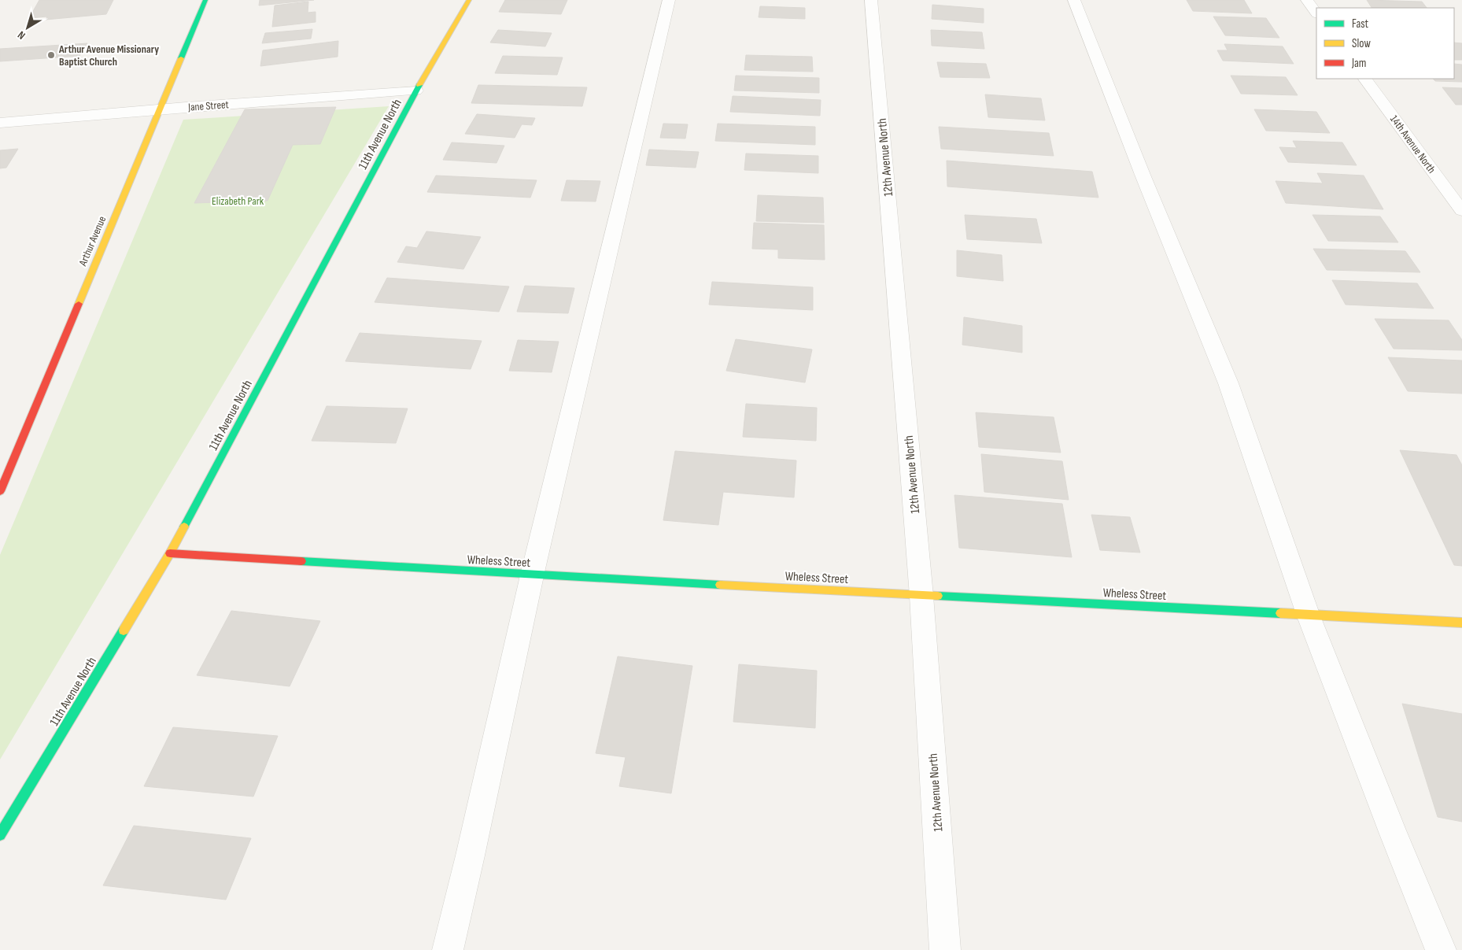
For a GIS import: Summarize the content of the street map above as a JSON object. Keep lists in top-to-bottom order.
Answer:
{
  "streets": {
    "street": [
      "Jane Street",
      "11th Avenue North",
      "14th Avenue North",
      "12th Avenue North",
      "Arthur Avenue",
      "Wheless Street"
    ]
  },
  "crossings": [
    ["Jane Street", "11th Avenue North"],
    ["Jane Street", "Arthur Avenue"],
    ["11th Avenue North", "Wheless Street"],
    ["12th Avenue North", "Wheless Street"]
  ],
  "parks": ["Elizabeth Park"],
  "places": ["Arthur Avenue Missionary Baptist Church"],
  "legend": ["Fast", "Slow", "Jam"],
  "north": "bottom left"
}
